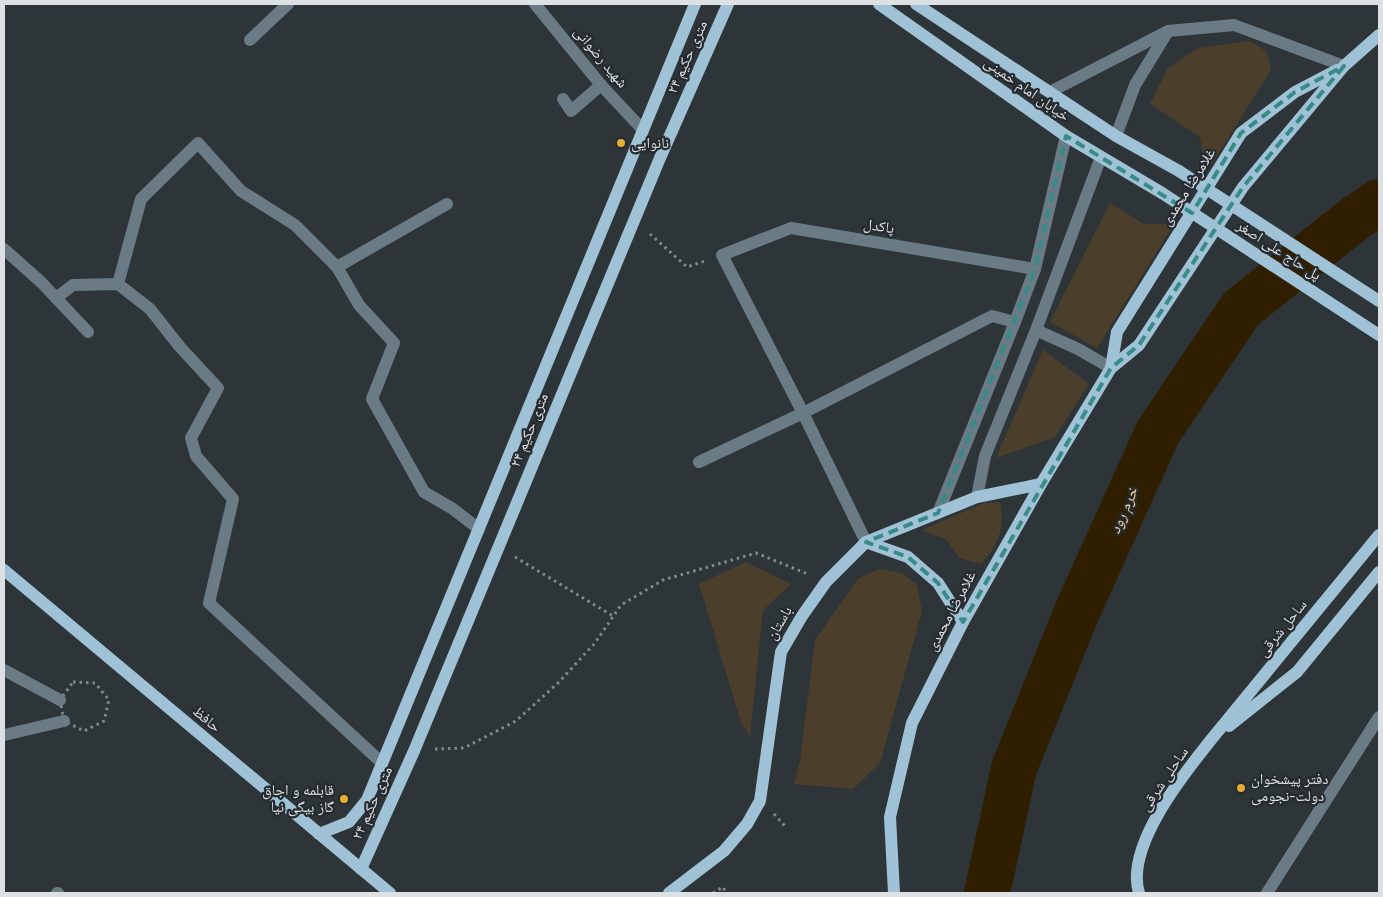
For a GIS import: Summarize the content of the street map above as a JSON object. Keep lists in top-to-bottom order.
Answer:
{
  "streets": {
    "main road": [
      "۲۴ متری حکیم",
      "خیابان امام خمینی",
      "غلامرضا محمدی",
      "پل حاج علی اصغر",
      "باستان",
      "ساحل شرقی",
      "حافظ",
      "ساحلی شرقی"
    ],
    "street": ["شهید رضوانی", "پاکدل"]
  },
  "crossings": [
    ["شهید رضوانی", "۲۴ متری حکیم"],
    ["۲۴ متری حکیم", "حافظ"],
    ["خیابان امام خمینی", "پل حاج علی اصغر"],
    ["غلامرضا محمدی", "باستان"],
    ["ساحل شرقی", "ساحلی شرقی"]
  ],
  "water": ["خرم رود"],
  "places": ["نانوایی", "دفتر پیشخوان دولت-نجومی", "قابلمه و اجاق گاز بیگی نیا"]
}
